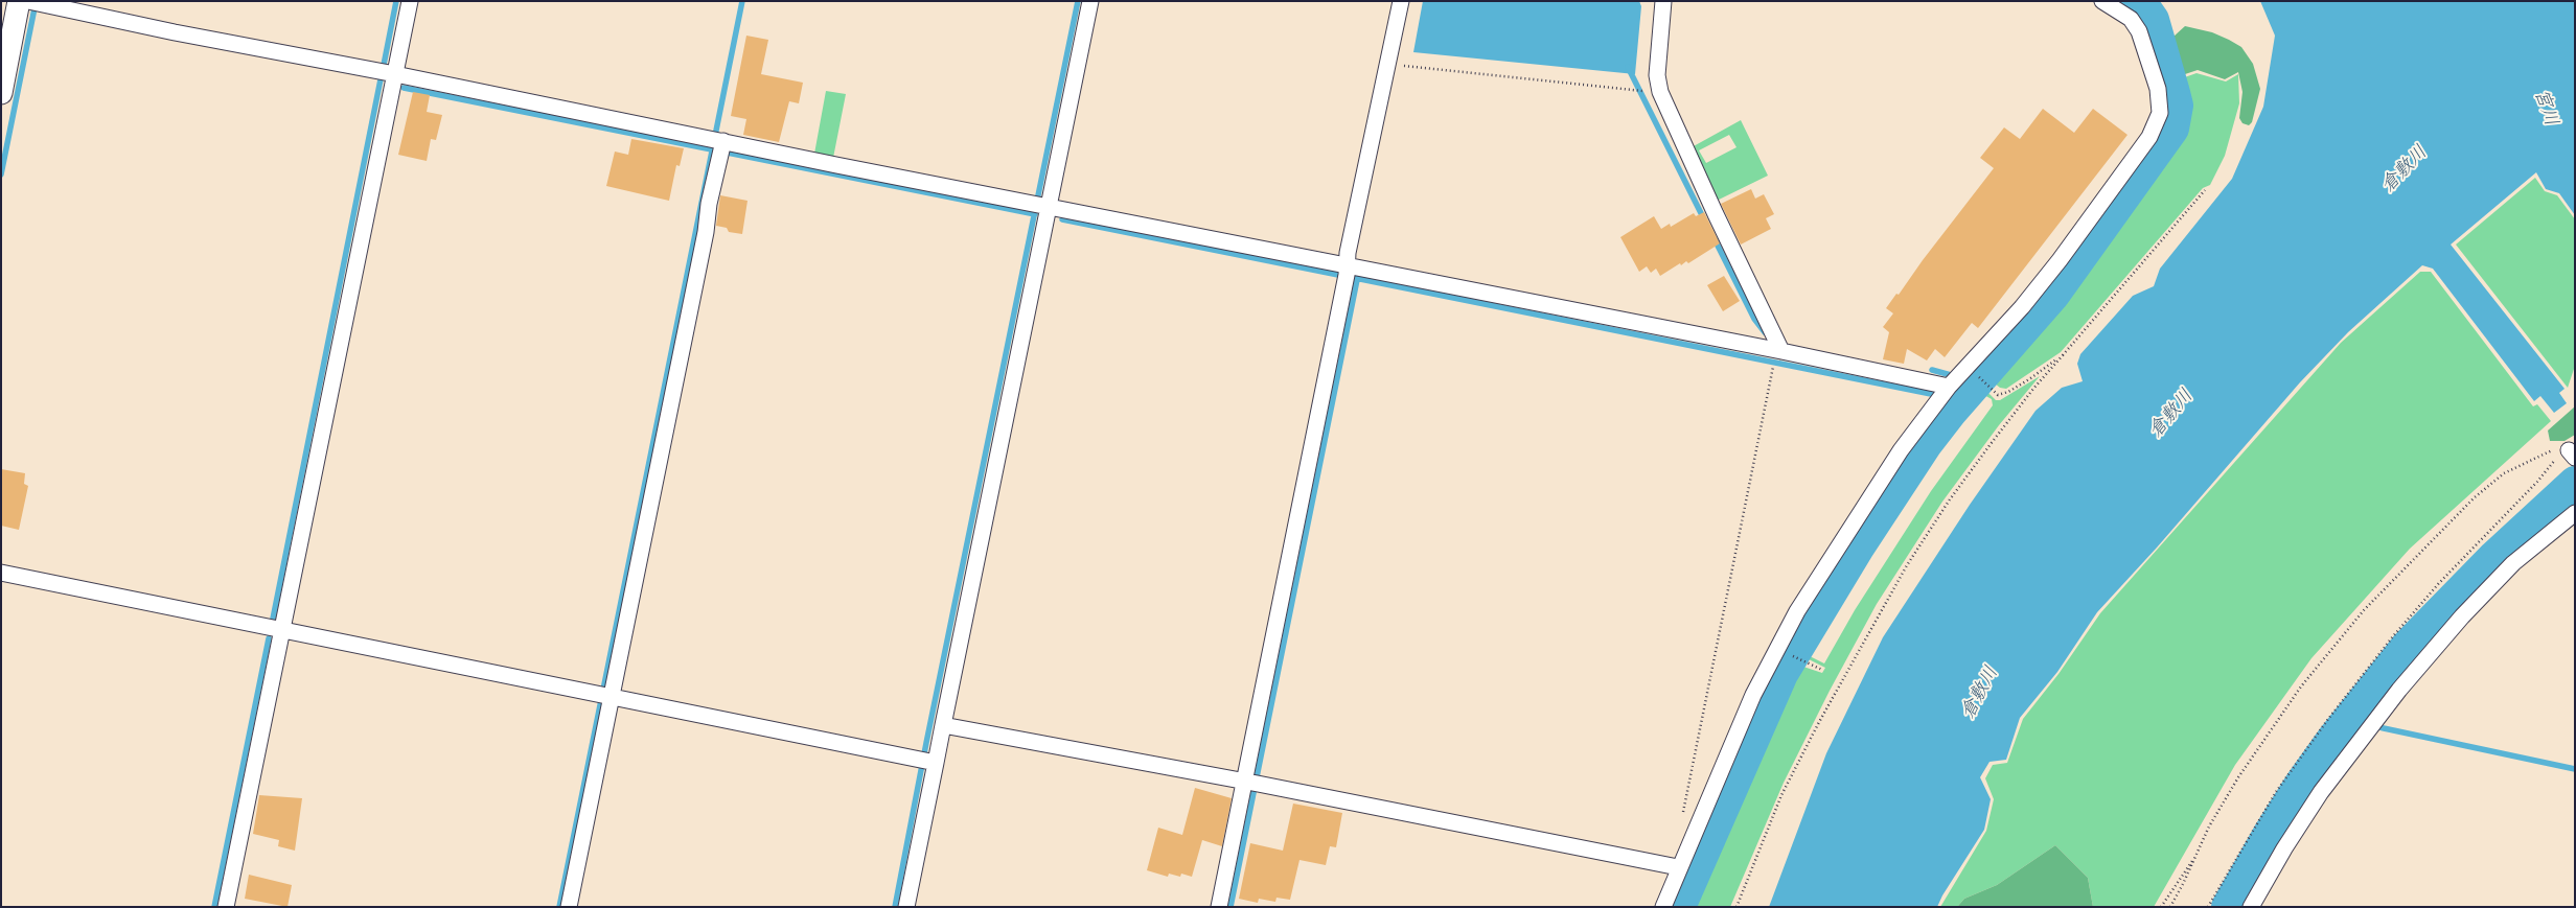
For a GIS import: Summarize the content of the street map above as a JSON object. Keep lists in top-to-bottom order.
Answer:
{
  "water": ["宮川", "倉敷川"]
}
